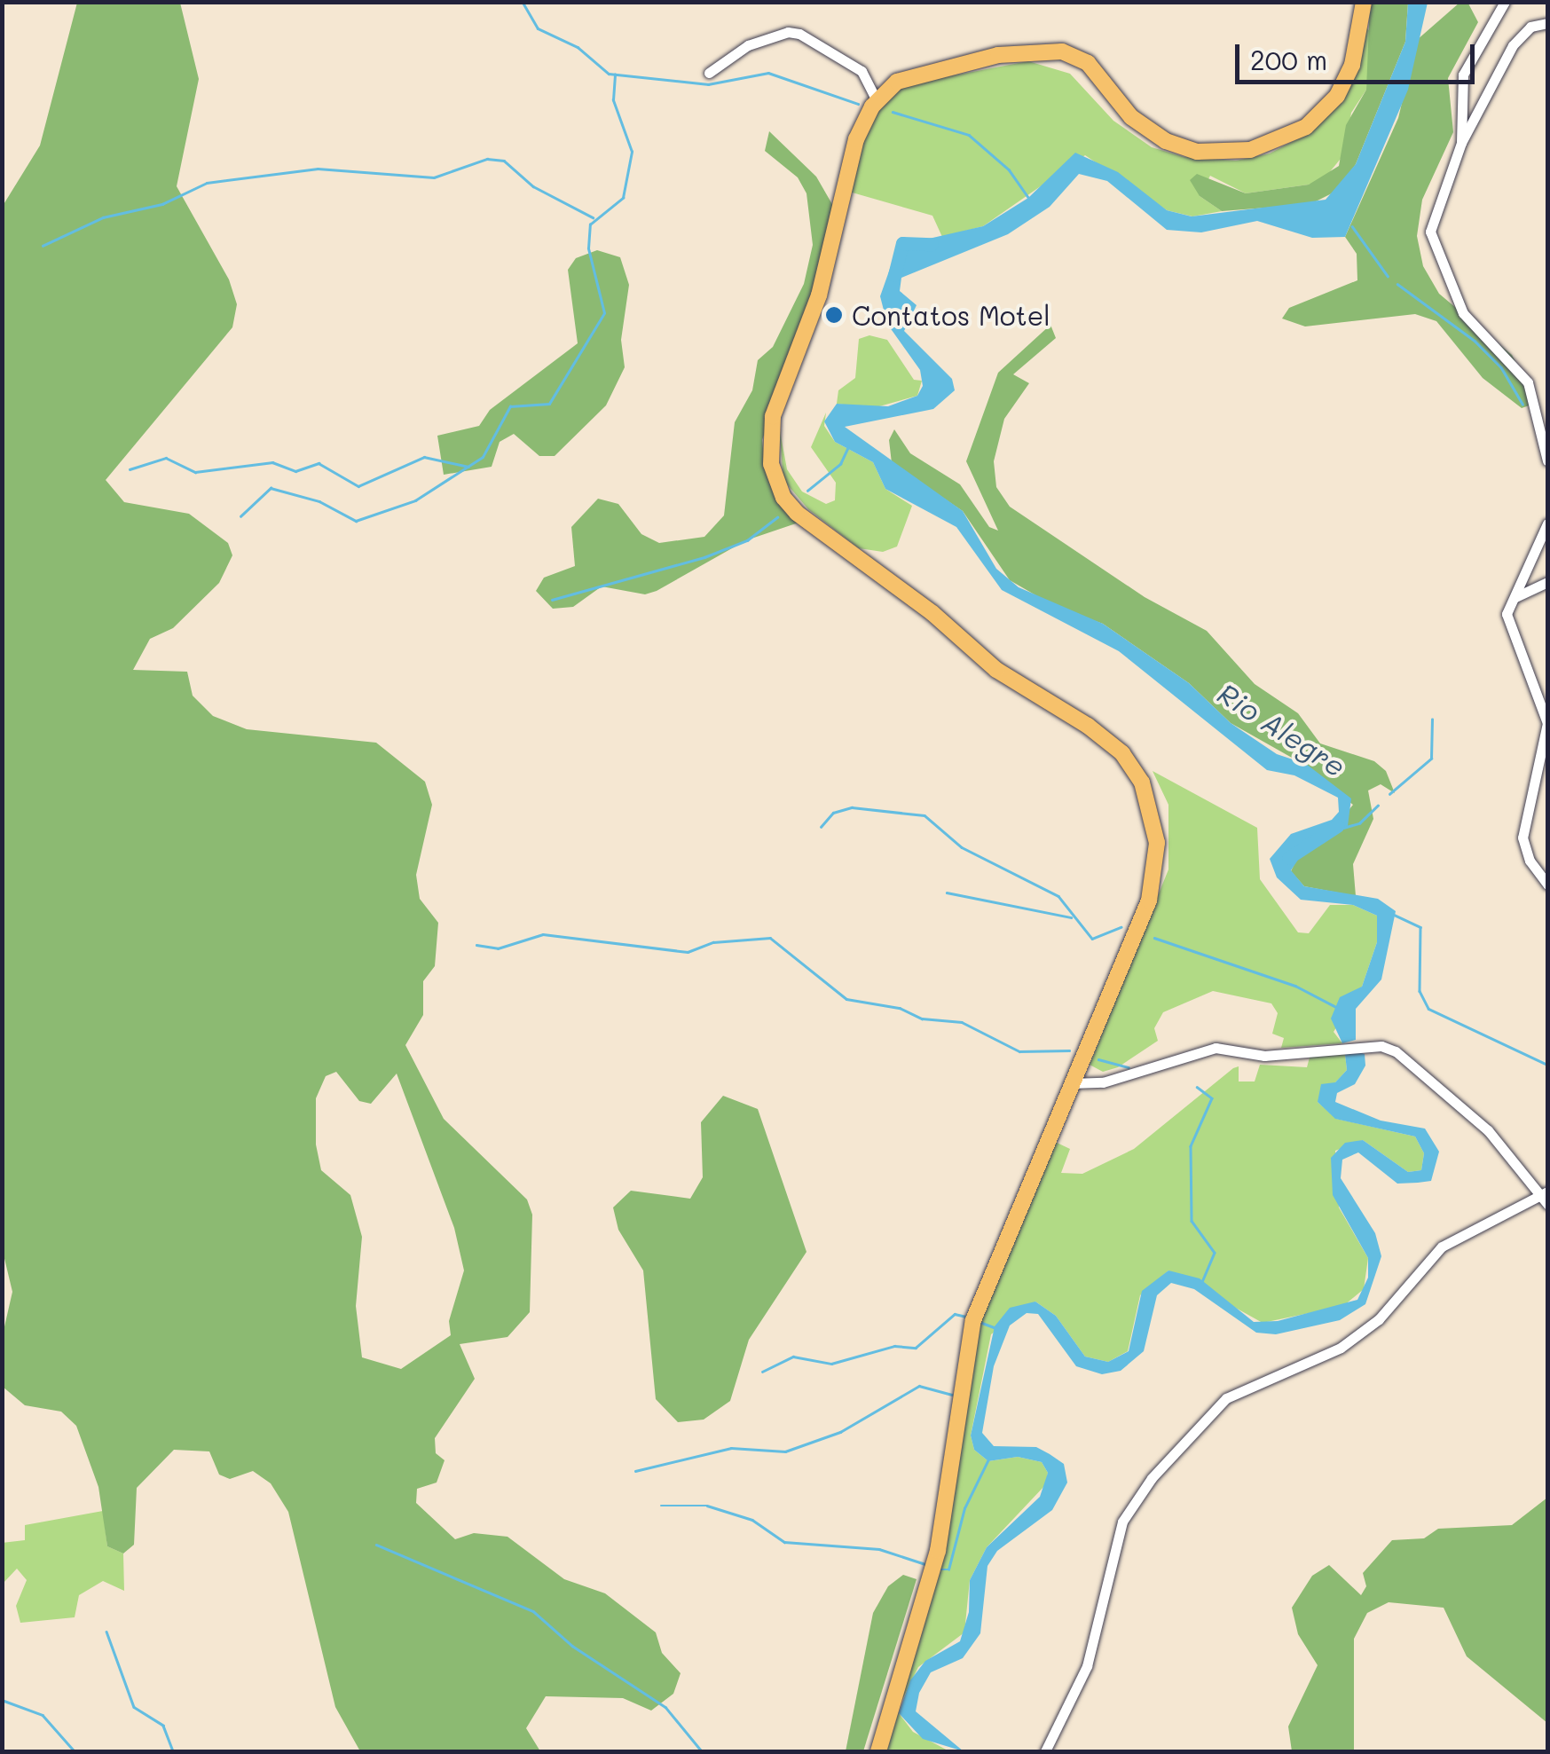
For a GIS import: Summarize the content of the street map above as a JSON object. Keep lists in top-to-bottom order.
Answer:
{
  "water": ["Rio Alegre"],
  "places": ["Contatos Motel"],
  "scale_bar": "200 m"
}
